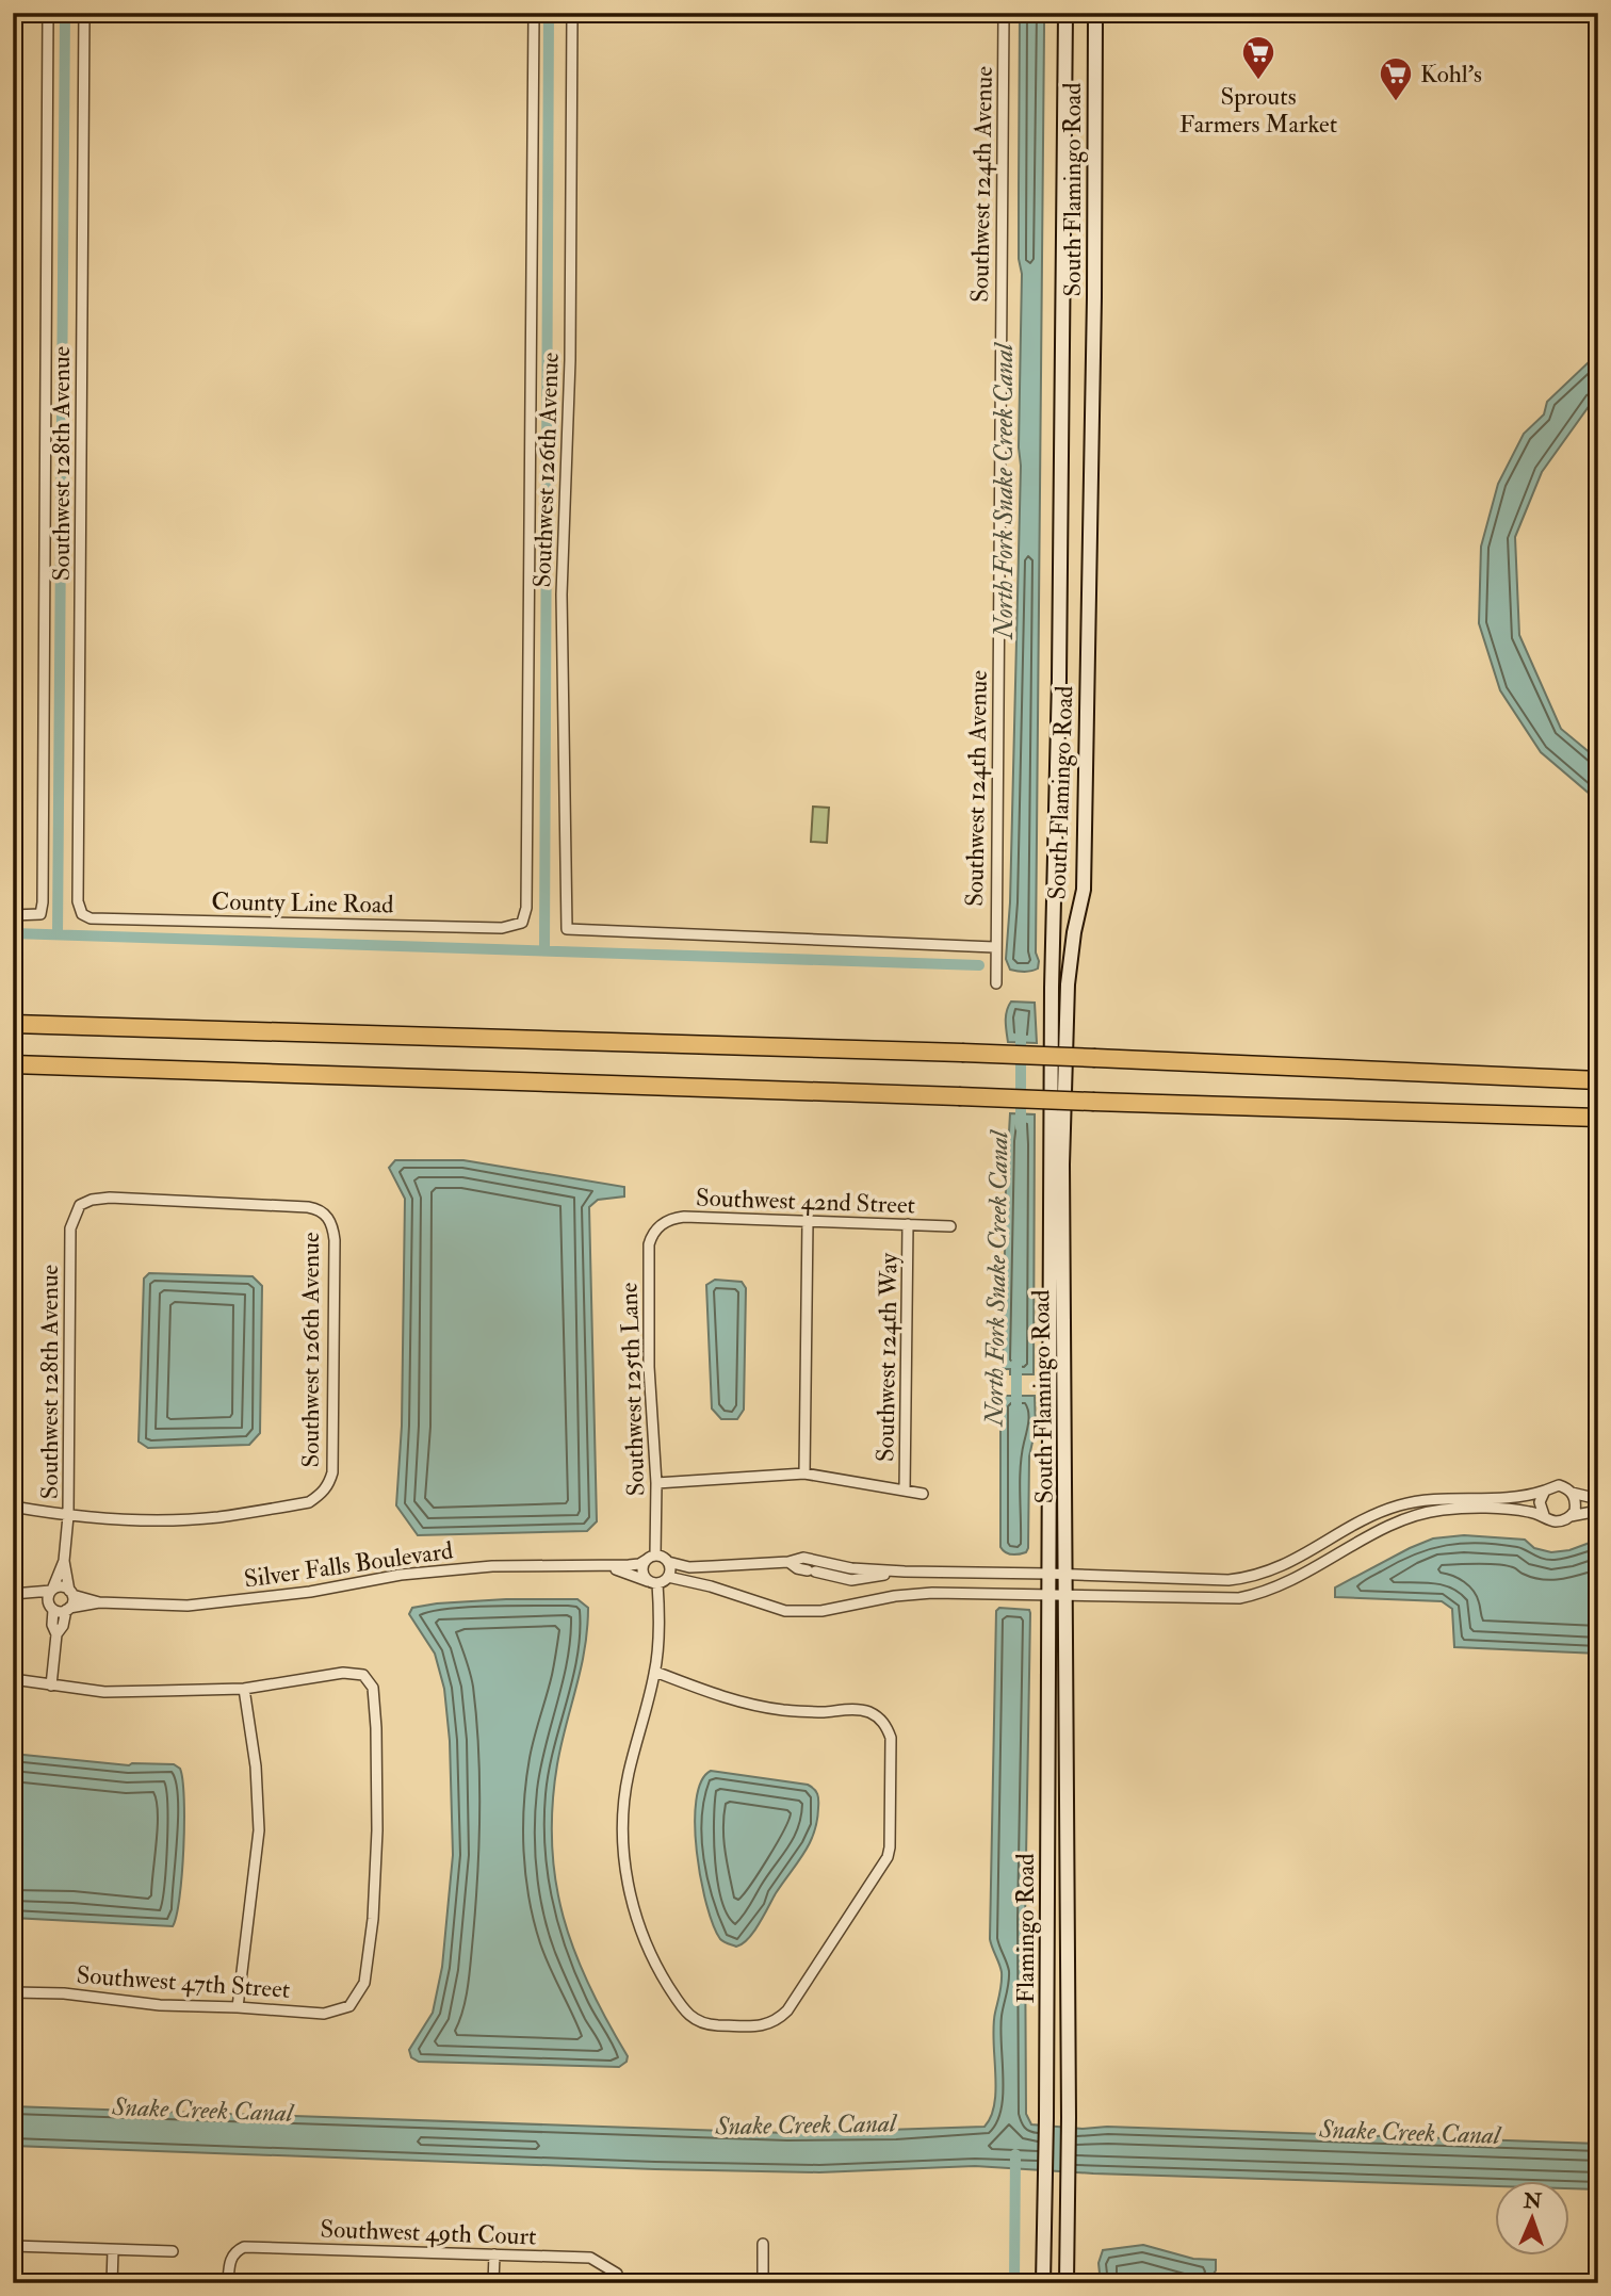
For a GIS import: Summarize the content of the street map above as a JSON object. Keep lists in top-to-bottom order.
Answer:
{
  "streets": {
    "main road": ["South Flamingo Road", "Flamingo Road"],
    "street": [
      "Southwest 124th Avenue",
      "Southwest 128th Avenue",
      "Southwest 126th Avenue",
      "County Line Road",
      "Southwest 42nd Street",
      "Southwest 124th Way",
      "Southwest 125th Lane",
      "Silver Falls Boulevard",
      "Southwest 47th Street",
      "Southwest 49th Court"
    ]
  },
  "crossings": [
    ["Southwest 124th Avenue", "Southwest 126th Avenue"],
    ["South Flamingo Road", "Flamingo Road"],
    ["Southwest 128th Avenue", "Southwest 126th Avenue"],
    ["Southwest 128th Avenue", "County Line Road"],
    ["Southwest 128th Avenue", "Silver Falls Boulevard"],
    ["Southwest 126th Avenue", "County Line Road"],
    ["Southwest 42nd Street", "Southwest 124th Way"],
    ["Southwest 42nd Street", "Southwest 125th Lane"],
    ["Southwest 125th Lane", "Silver Falls Boulevard"]
  ],
  "water": ["North Fork Snake Creek Canal", "Snake Creek Canal"],
  "places": {
    "supermarket": ["Sprouts Farmers Market", "Kohl's"]
  },
  "north": "top"
}
